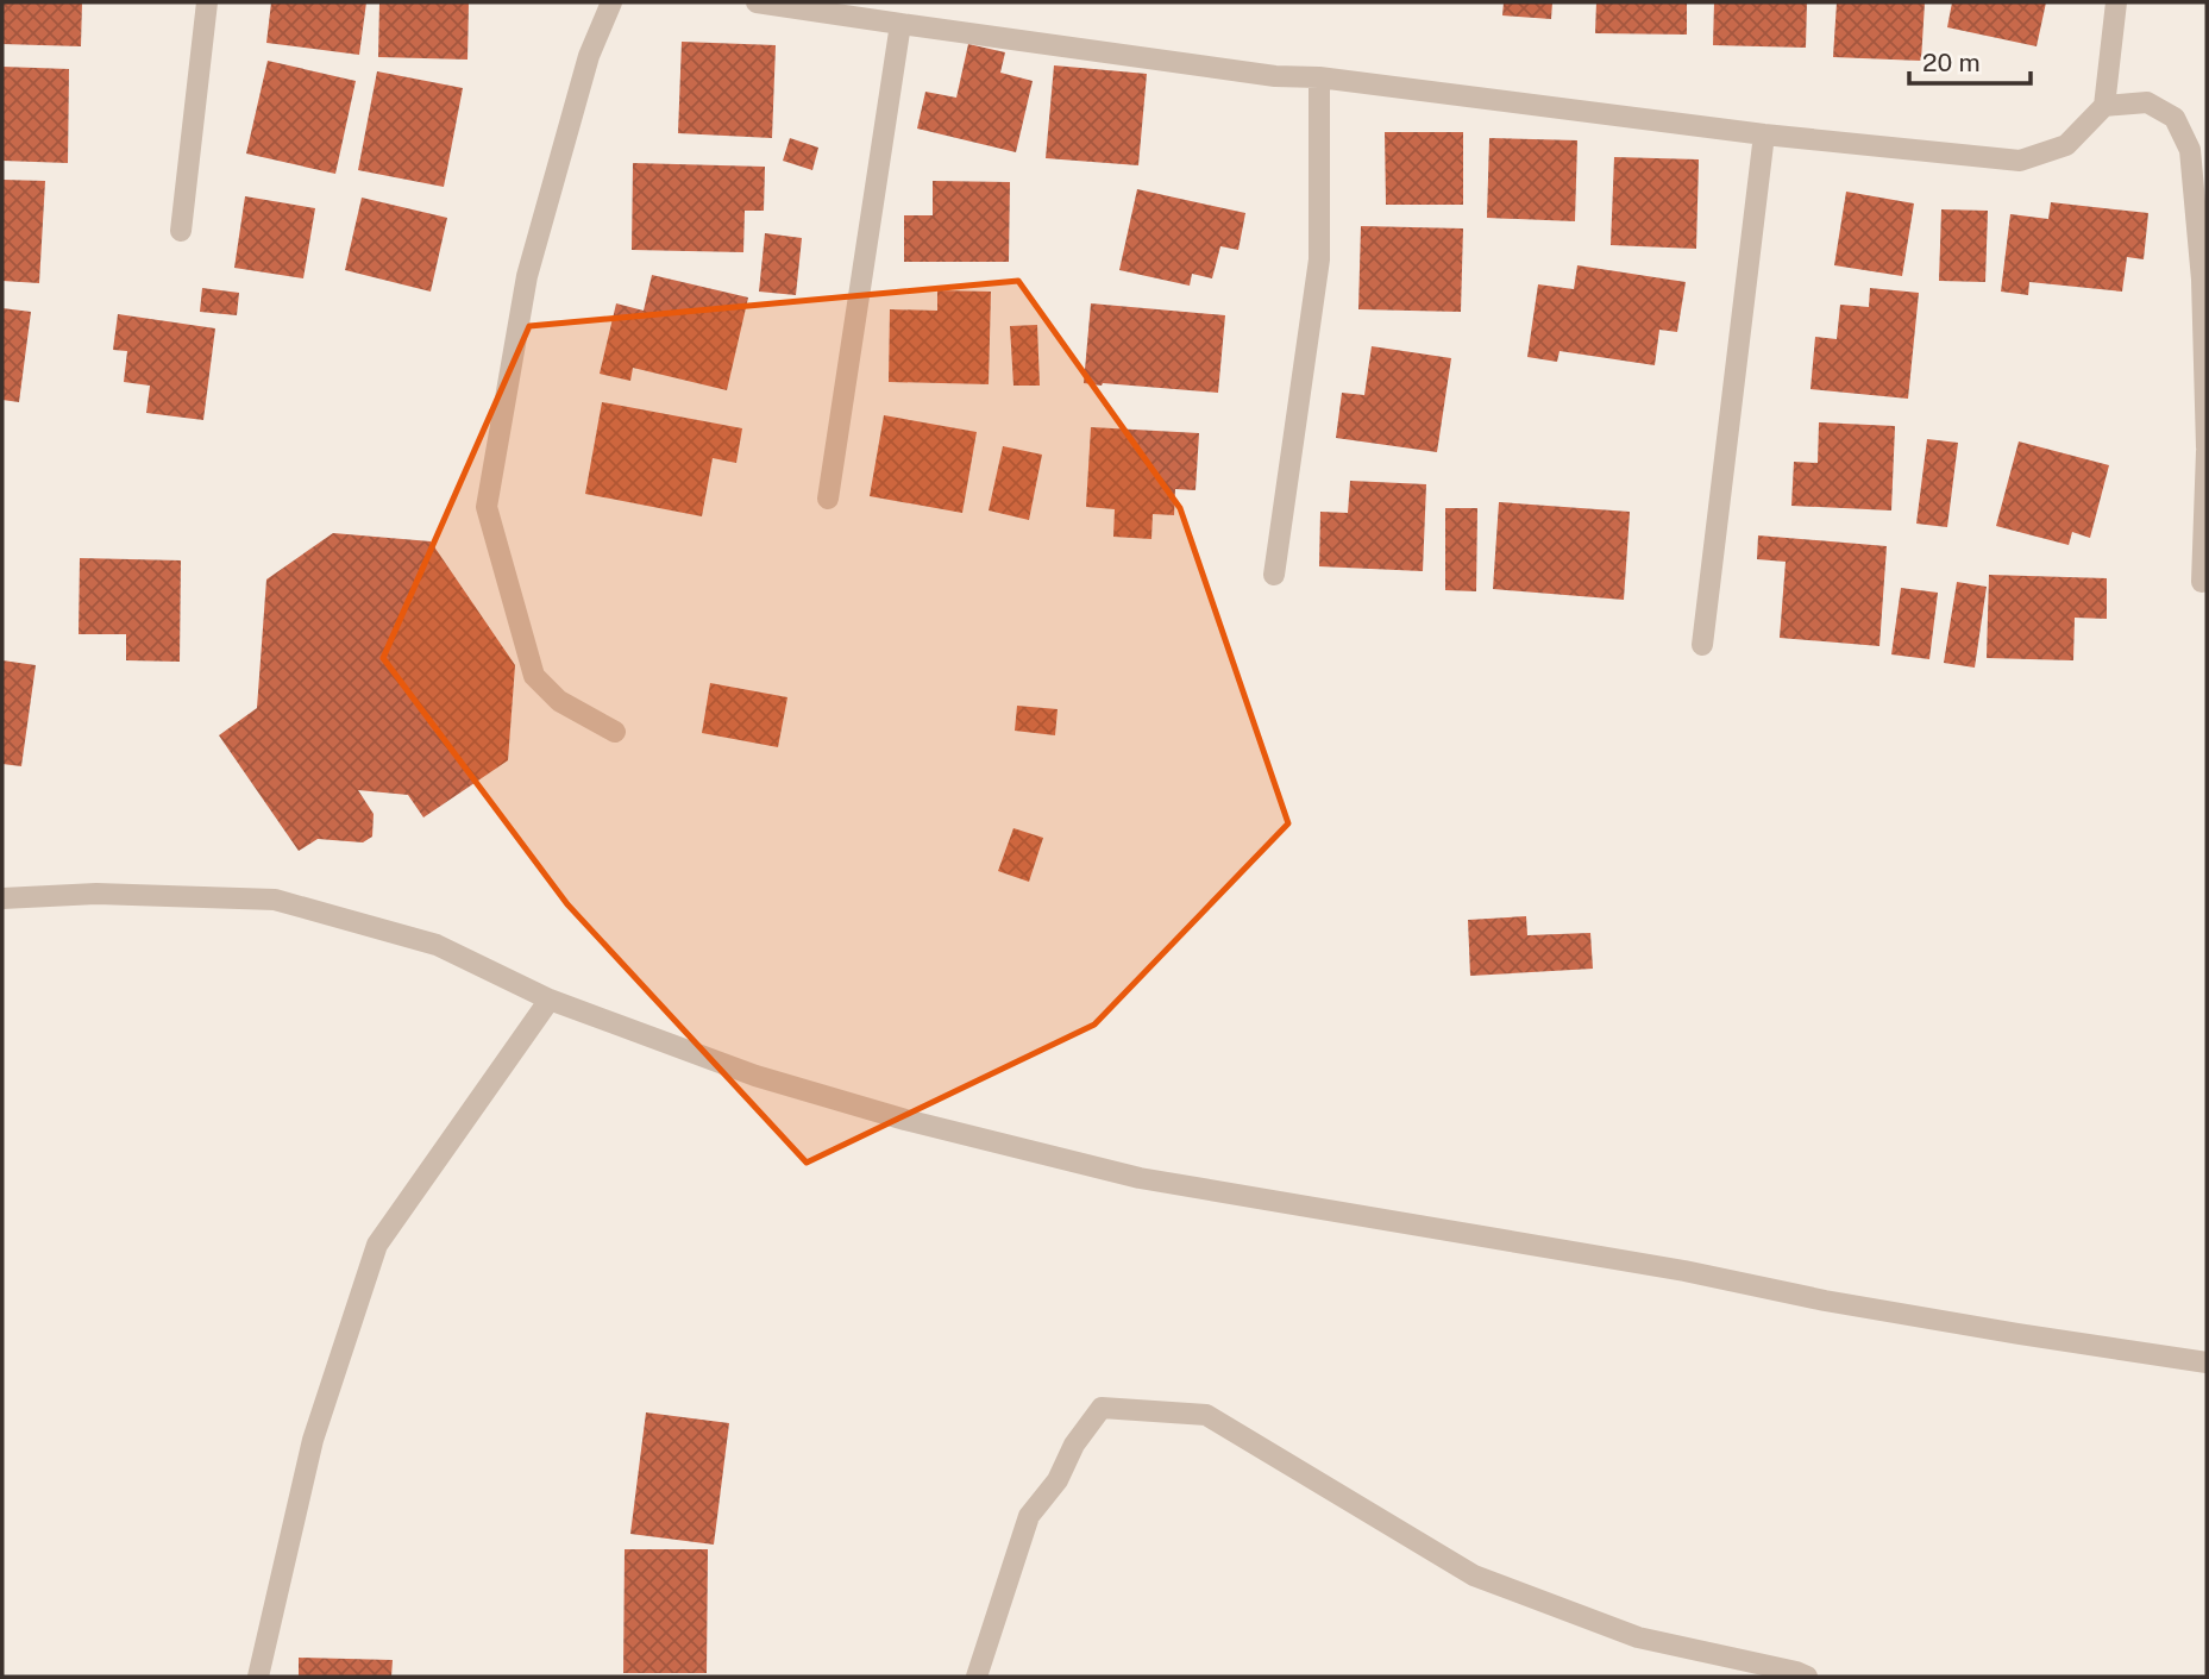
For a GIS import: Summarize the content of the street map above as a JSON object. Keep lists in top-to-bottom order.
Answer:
{
  "scale_bar": "20 m"
}
